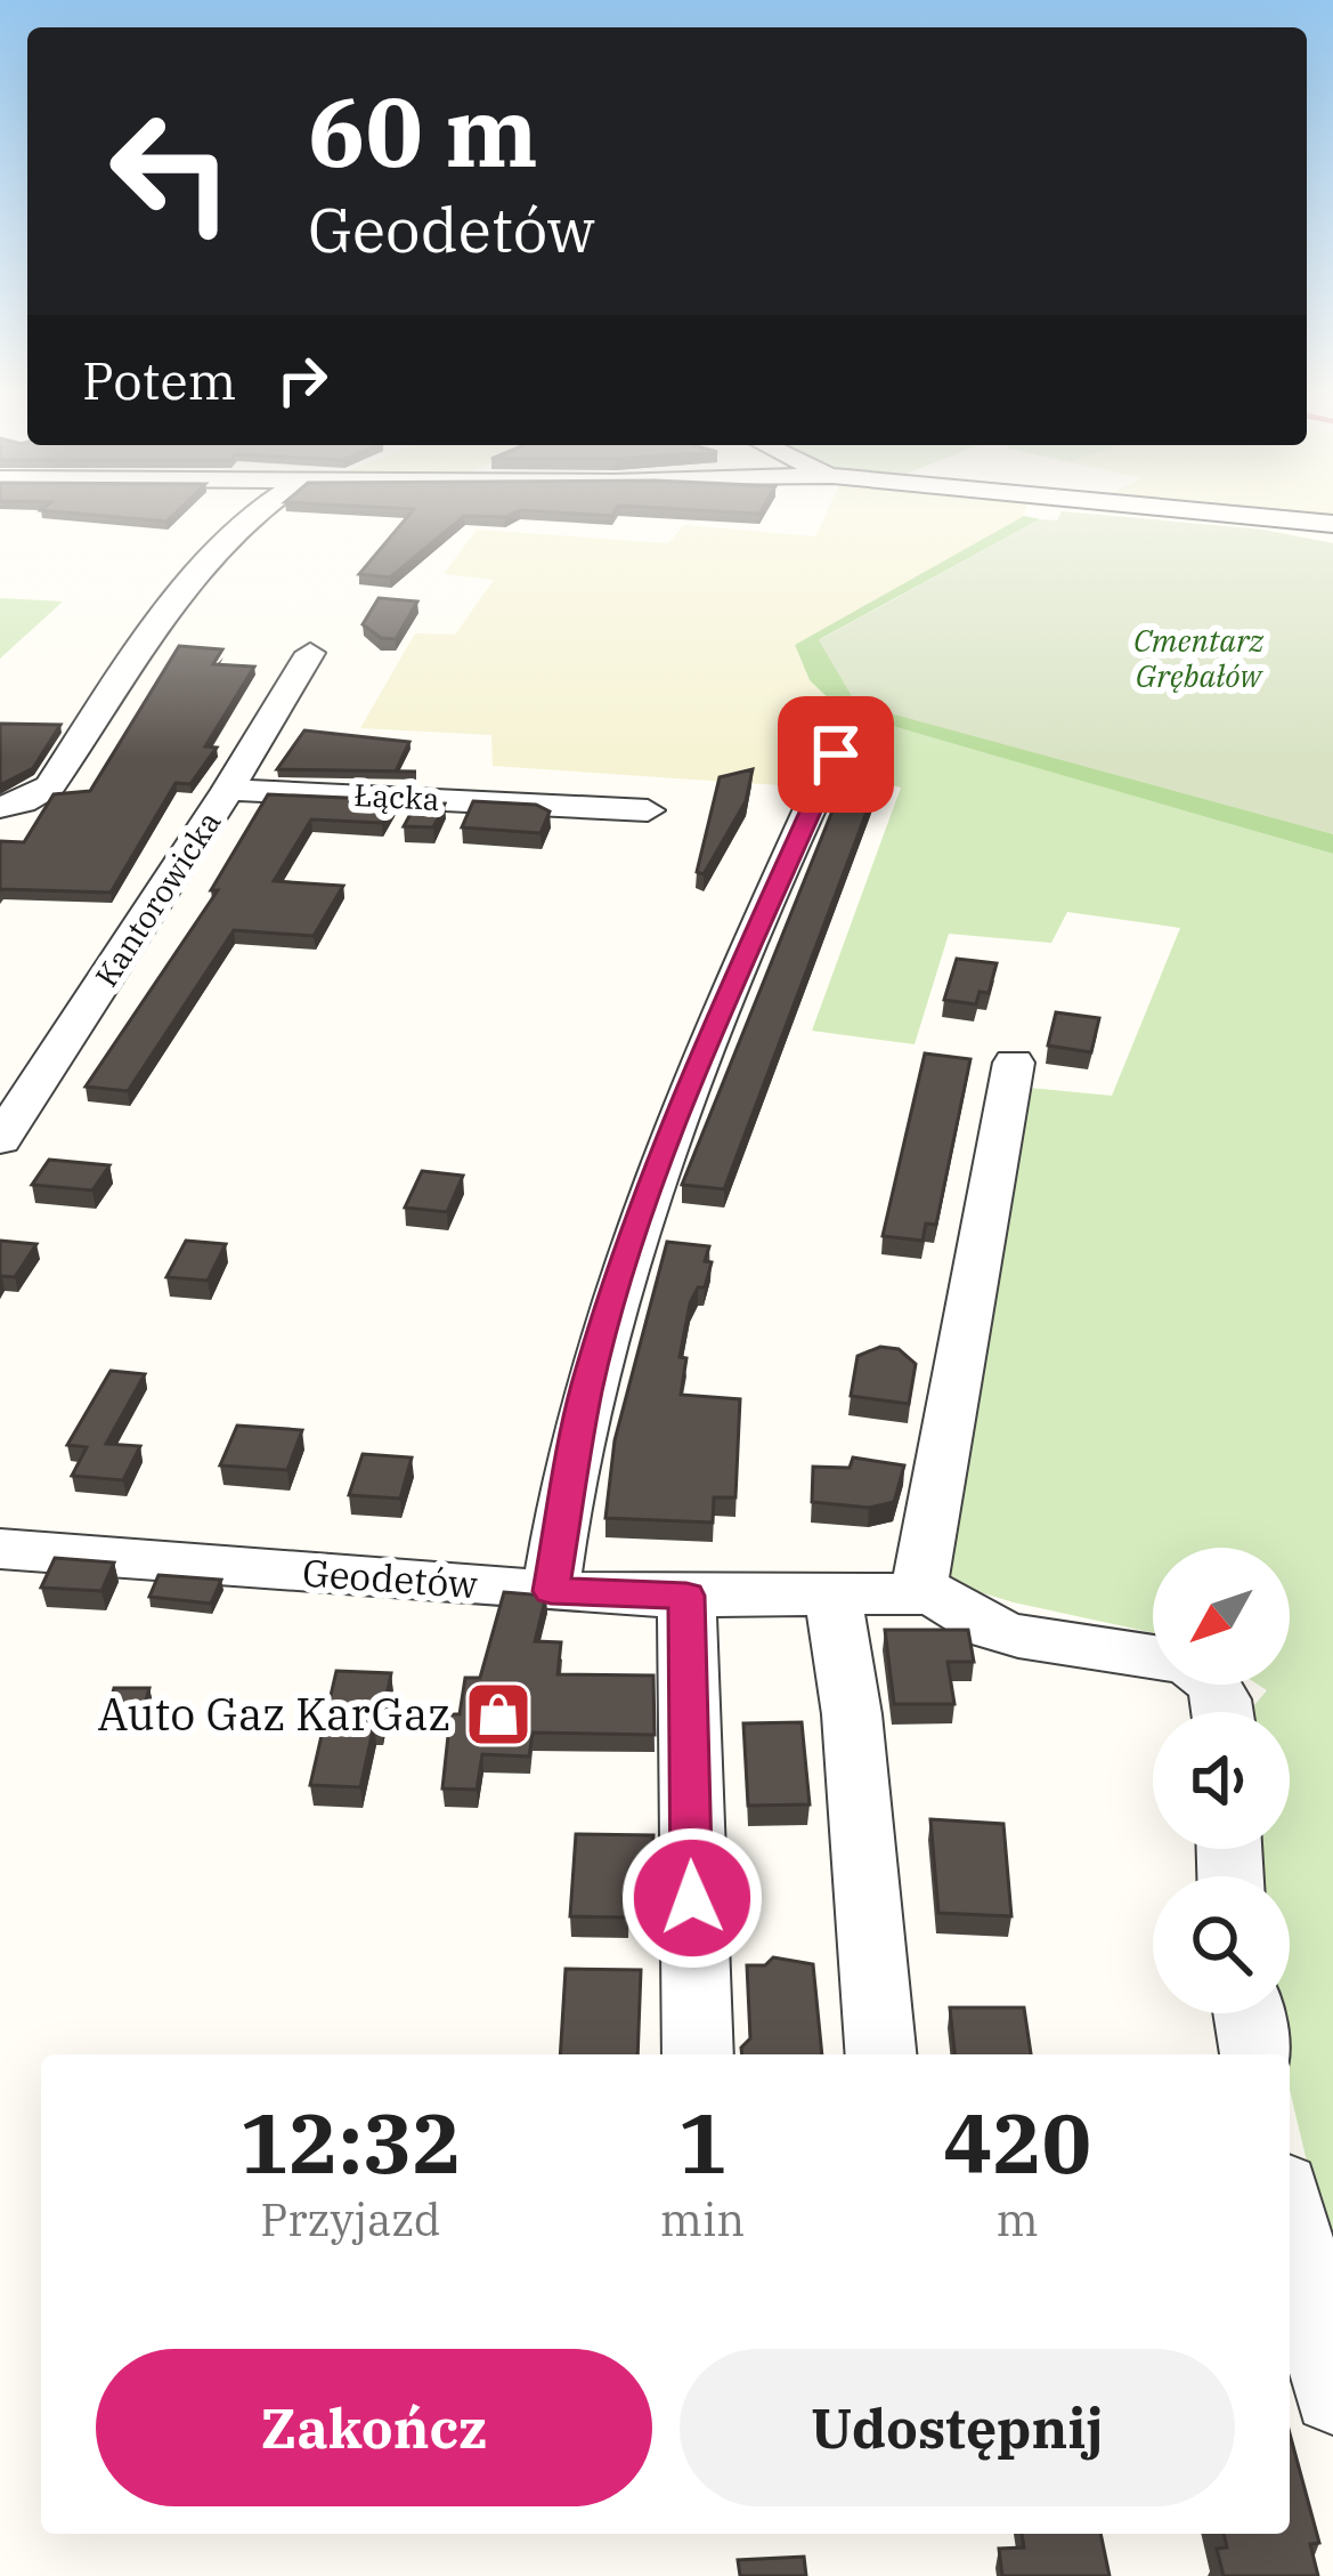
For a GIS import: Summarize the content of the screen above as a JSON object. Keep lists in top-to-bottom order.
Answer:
{
  "streets": {
    "street": ["Łącka", "Kantorowicka", "Geodetów"]
  },
  "crossings": [
    ["Łącka", "Kantorowicka"]
  ],
  "parks": ["Cmentarz Grębałów"],
  "places": {
    "shop": ["Auto Gaz KarGaz"]
  },
  "north": "bottom left",
  "page": {
    "turn": ["60 m", "Geodetów"],
    "then": "Potem",
    "eta": [
      "12:32",
      "Przyjazd",
      "1",
      "min",
      "420",
      "m"
    ],
    "buttons": ["Zakończ", "Udostępnij"]
  }
}
